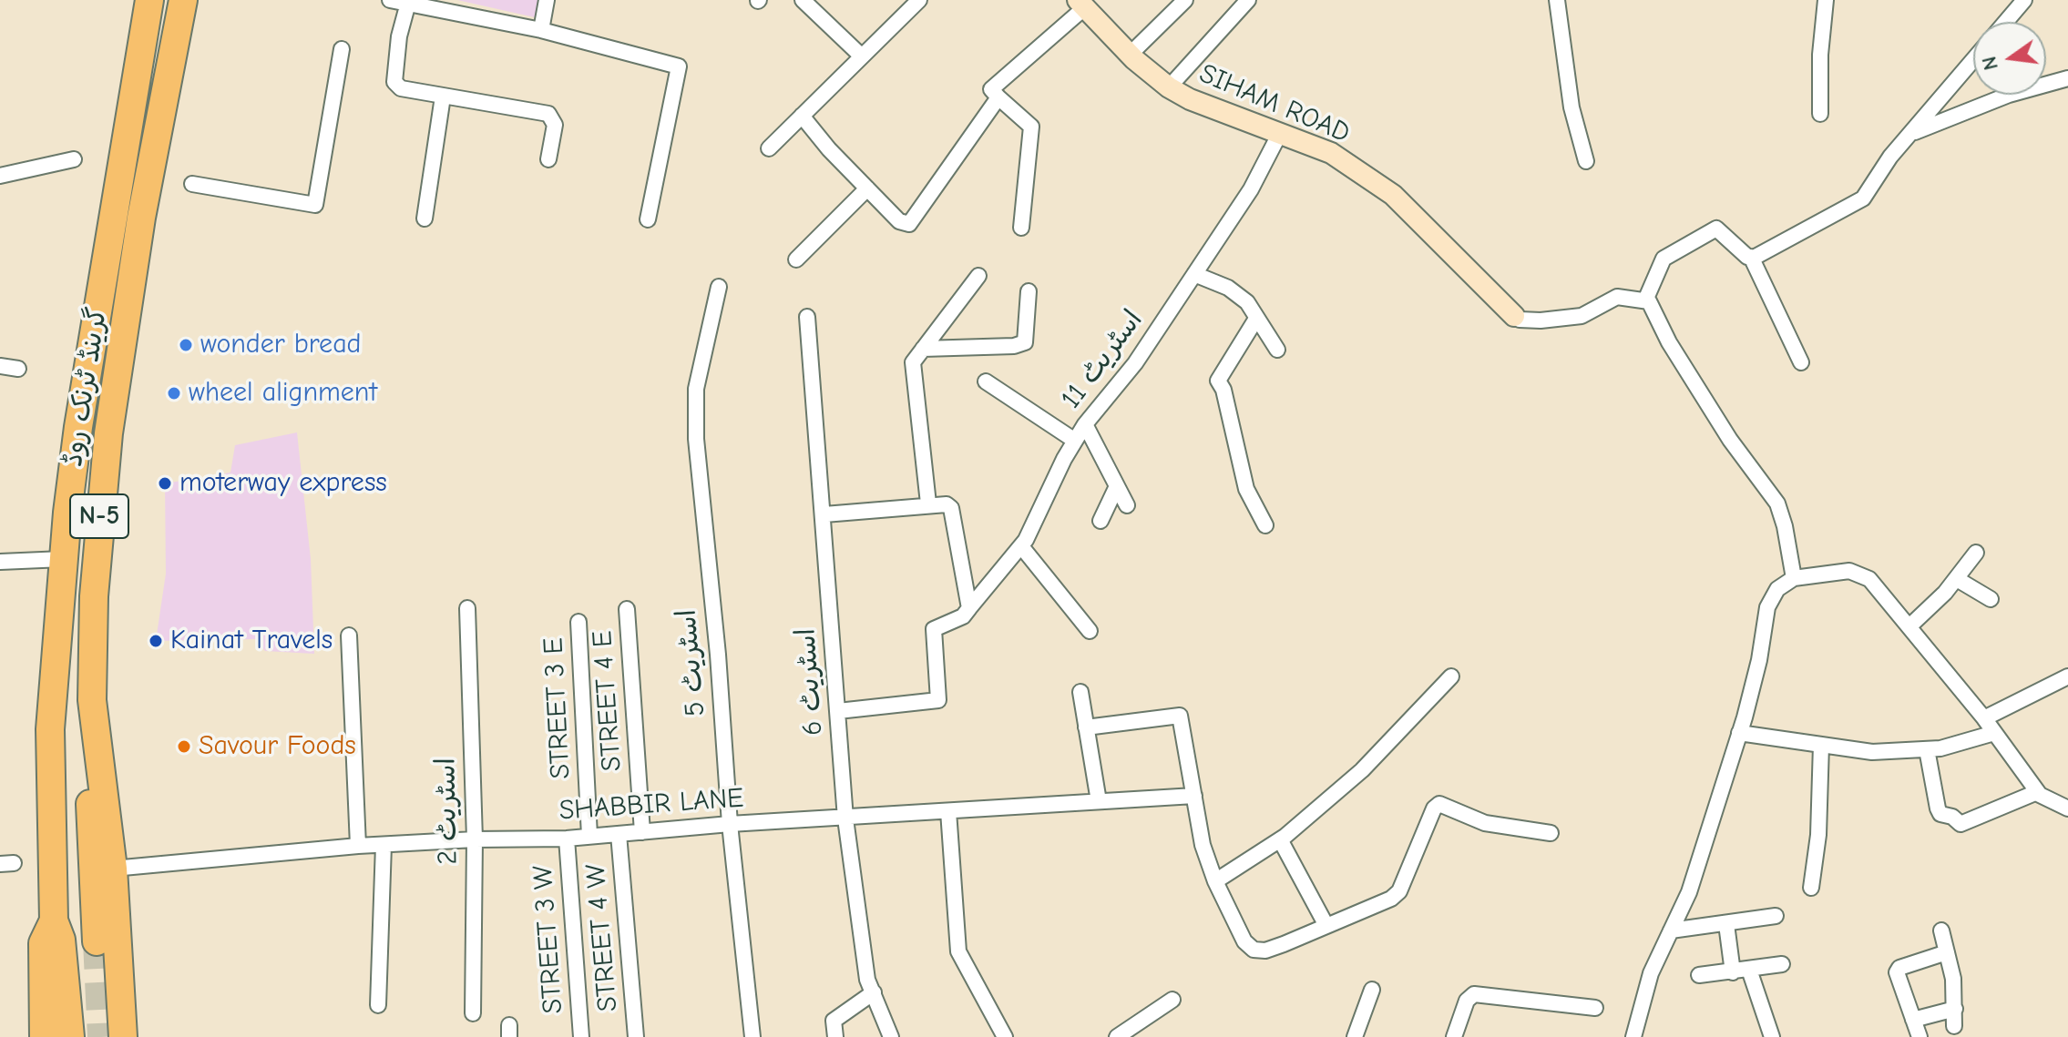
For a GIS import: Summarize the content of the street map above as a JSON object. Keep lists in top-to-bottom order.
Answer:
{
  "streets": {
    "highway": ["گرینڈ ٹرنک روڈ", "N-5"],
    "street": [
      "SIHAM ROAD",
      "اسٹریٹ 11",
      "اسٹریٹ 5",
      "اسٹریٹ 6",
      "STREET 4 E",
      "STREET 3 E",
      "SHABBIR LANE",
      "اسٹریٹ 2",
      "STREET 4 W",
      "STREET 3 W"
    ]
  },
  "crossings": [
    ["SIHAM ROAD", "اسٹریٹ 11"],
    ["اسٹریٹ 11", "اسٹریٹ 6"],
    ["گرینڈ ٹرنک روڈ", "SHABBIR LANE"],
    ["اسٹریٹ 5", "SHABBIR LANE"],
    ["اسٹریٹ 6", "SHABBIR LANE"],
    ["STREET 4 E", "SHABBIR LANE"],
    ["STREET 3 E", "SHABBIR LANE"],
    ["SHABBIR LANE", "اسٹریٹ 2"],
    ["SHABBIR LANE", "STREET 4 W"],
    ["SHABBIR LANE", "STREET 3 W"]
  ],
  "places": [
    "wonder bread",
    "wheel alignment",
    "moterway express",
    "Kainat Travels",
    "Savour Foods"
  ],
  "north": "left"
}
